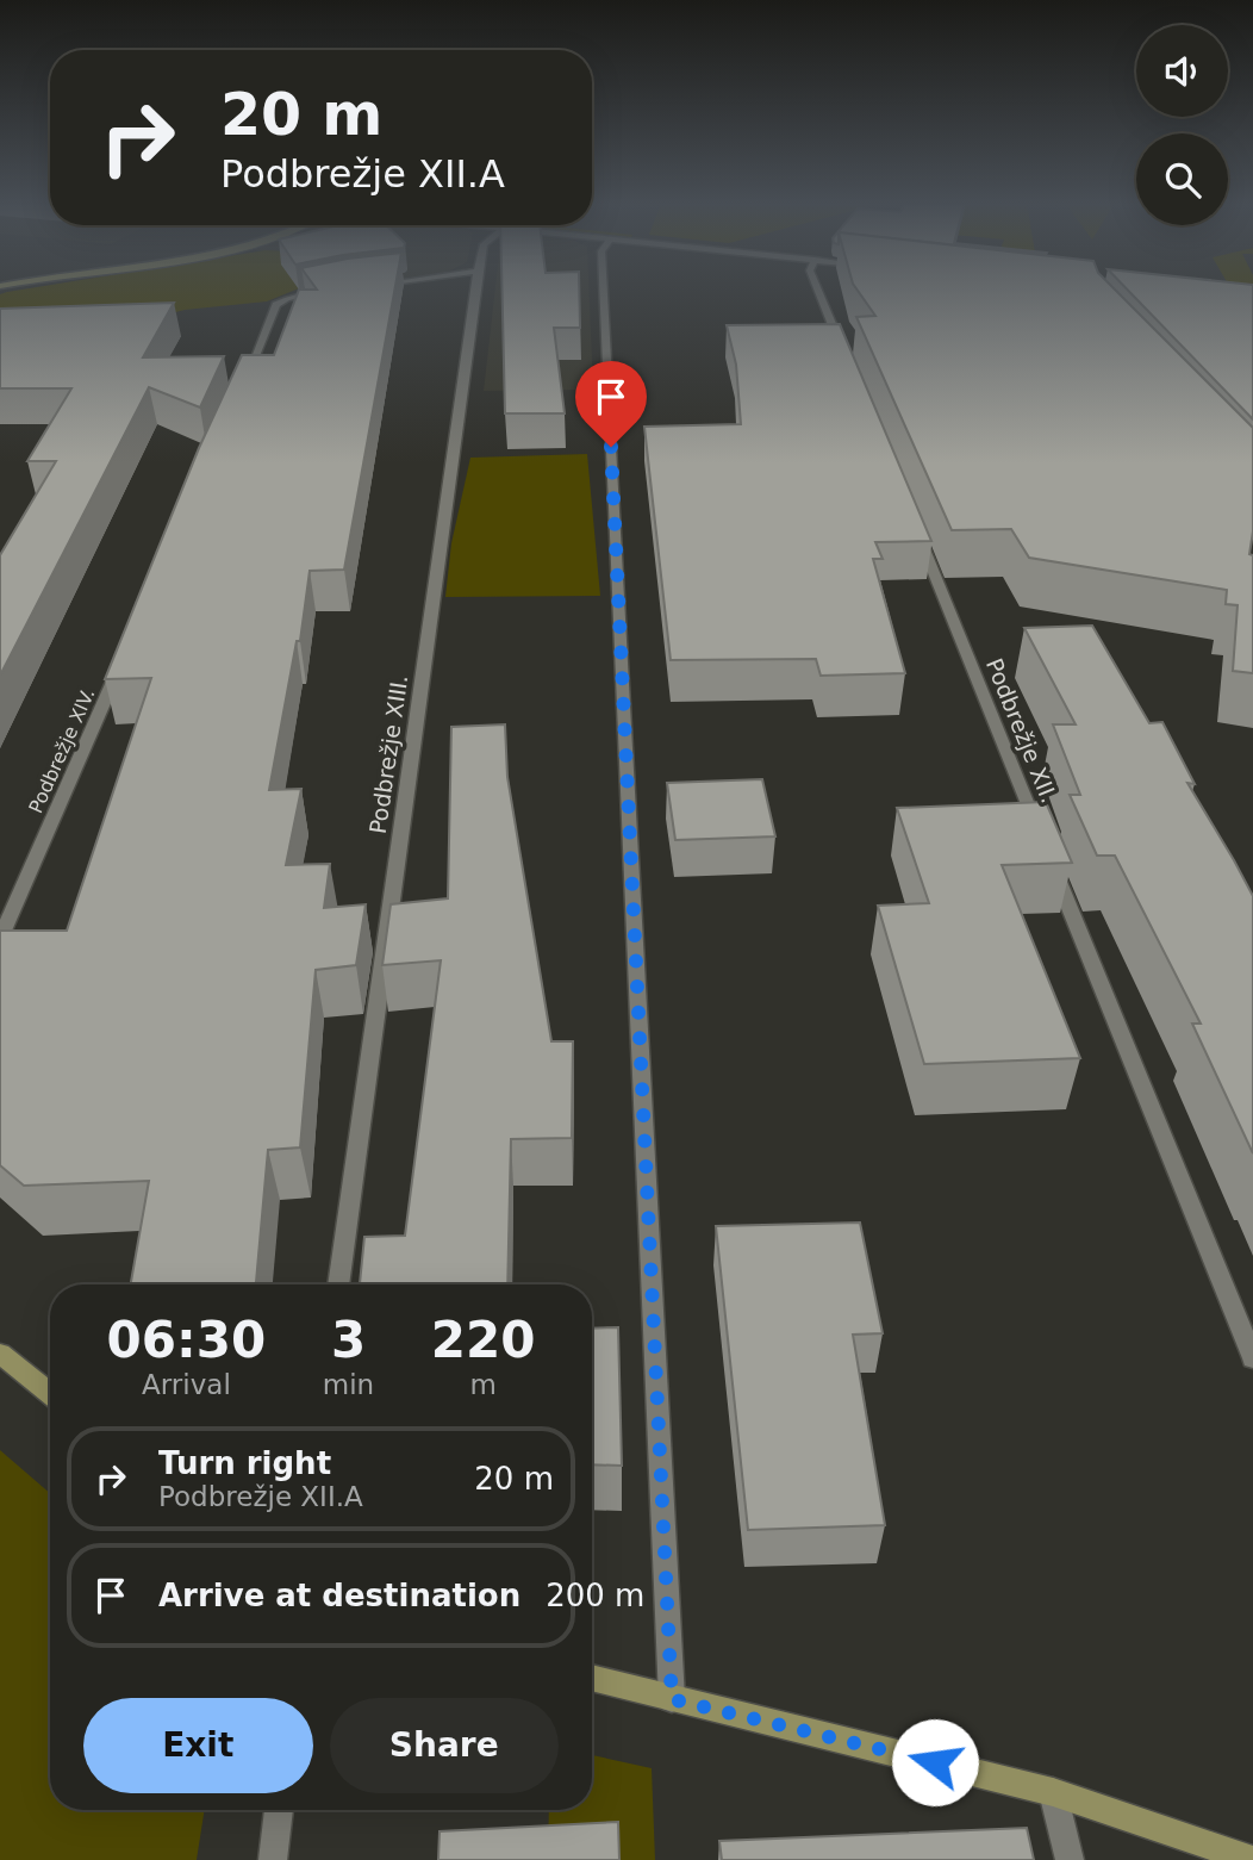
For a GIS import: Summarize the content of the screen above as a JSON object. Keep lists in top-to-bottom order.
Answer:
{
  "streets": {
    "street": ["Podbrežje XII.", "Podbrežje XIV.", "Podbrežje XIII."]
  },
  "page": {
    "turn": ["20 m", "Podbrežje XII.A"],
    "eta": [
      "06:30",
      "Arrival",
      "3",
      "min",
      "220",
      "m"
    ],
    "list": [
      {
        "name": "Turn right",
        "note": "Podbrežje XII.A",
        "value": "20 m"
      },
      {
        "name": "Arrive at destination",
        "value": "200 m"
      }
    ],
    "buttons": ["Exit", "Share"]
  }
}
